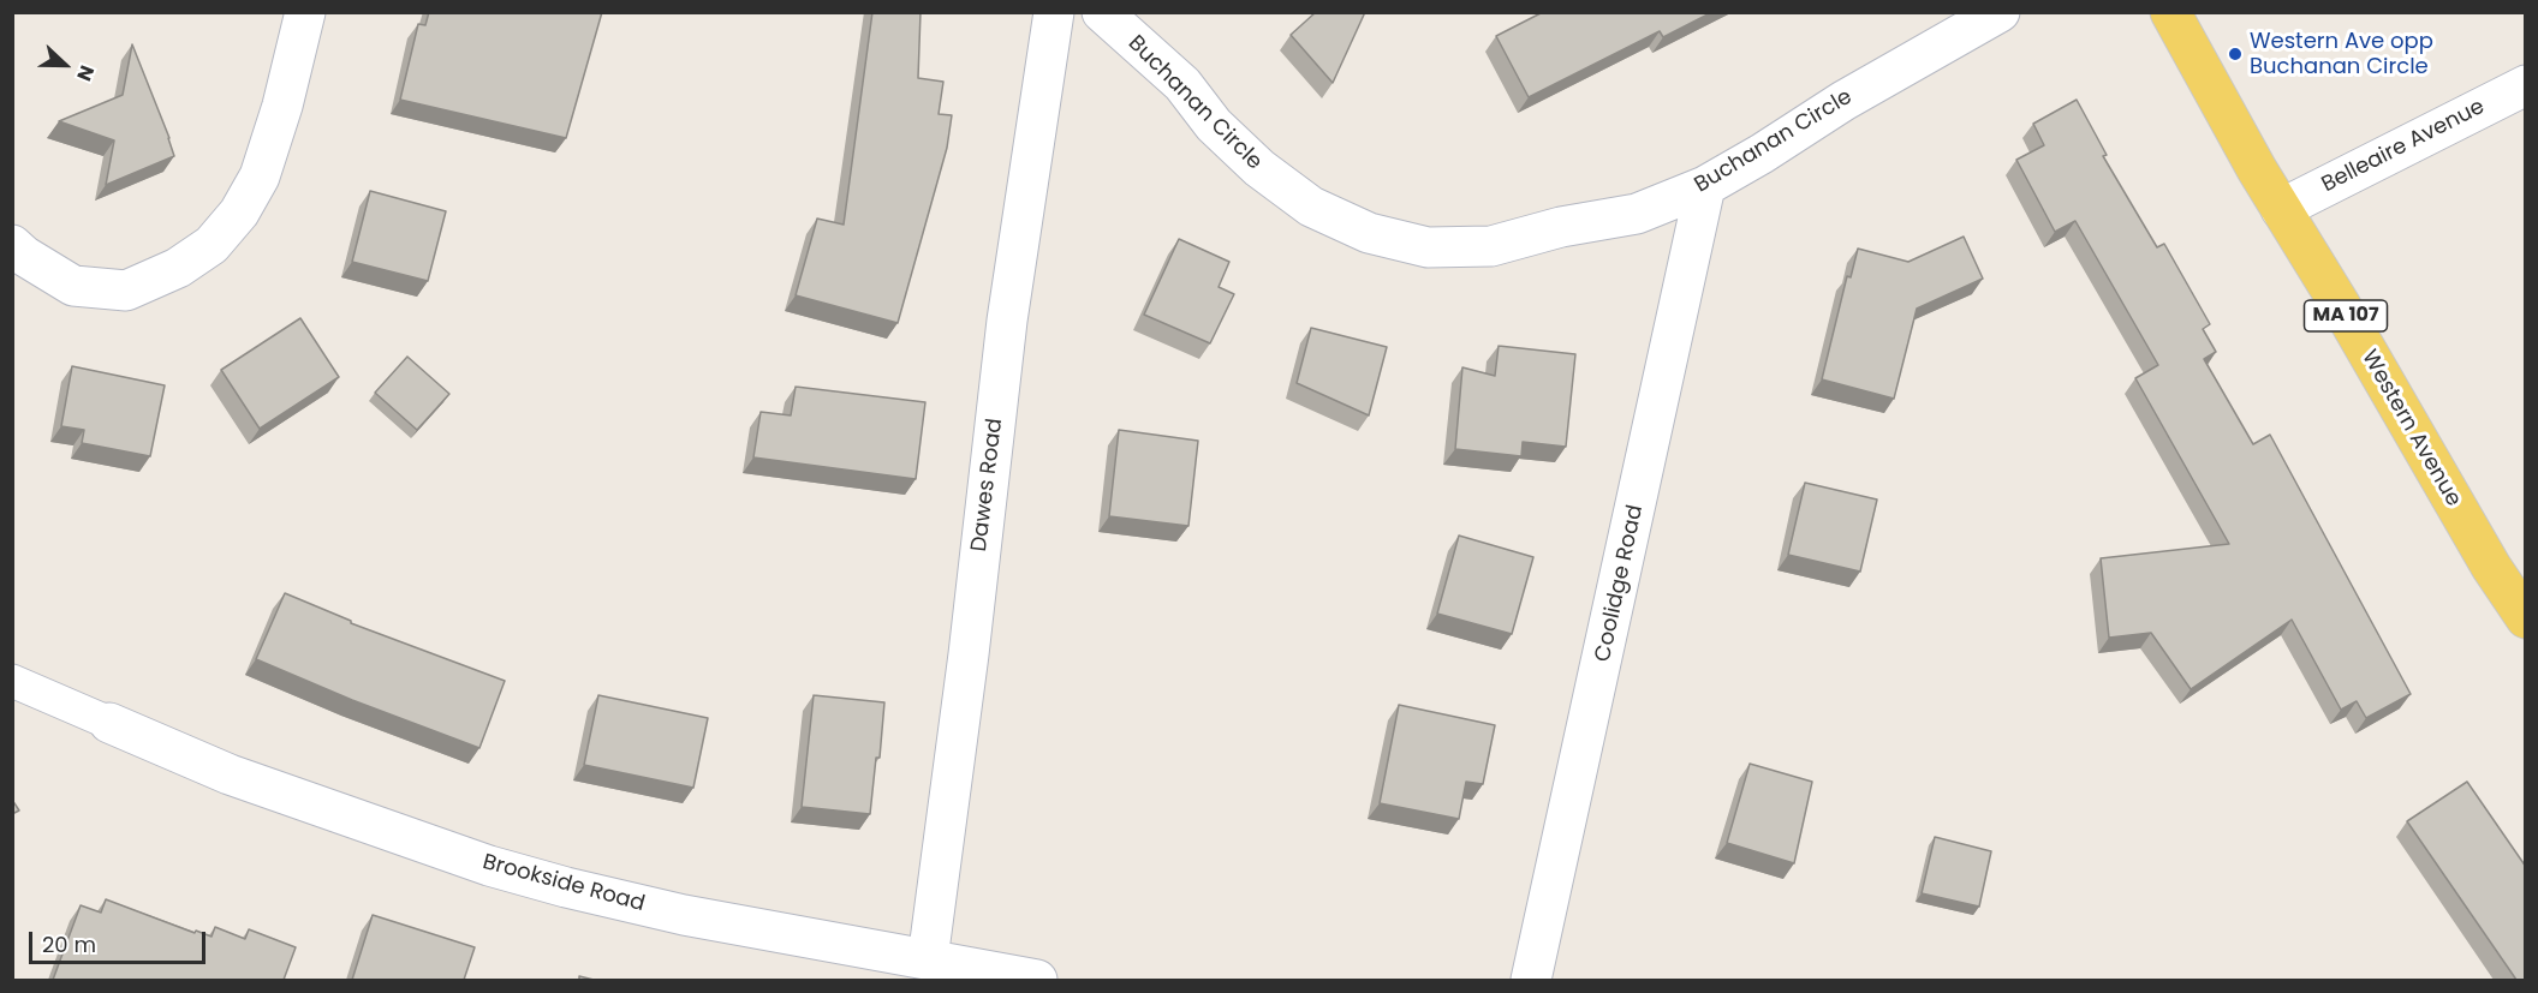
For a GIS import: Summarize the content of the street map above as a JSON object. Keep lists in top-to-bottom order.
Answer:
{
  "streets": {
    "main road": ["MA 107", "Western Avenue"],
    "street": [
      "Buchanan Circle",
      "Belleaire Avenue",
      "Dawes Road",
      "Coolidge Road",
      "Brookside Road"
    ]
  },
  "crossings": [
    ["Buchanan Circle", "Coolidge Road"],
    ["Belleaire Avenue", "Western Avenue"],
    ["Dawes Road", "Brookside Road"]
  ],
  "places": ["Western Ave opp Buchanan Circle"],
  "scale_bar": "20 m",
  "north": "right"
}
